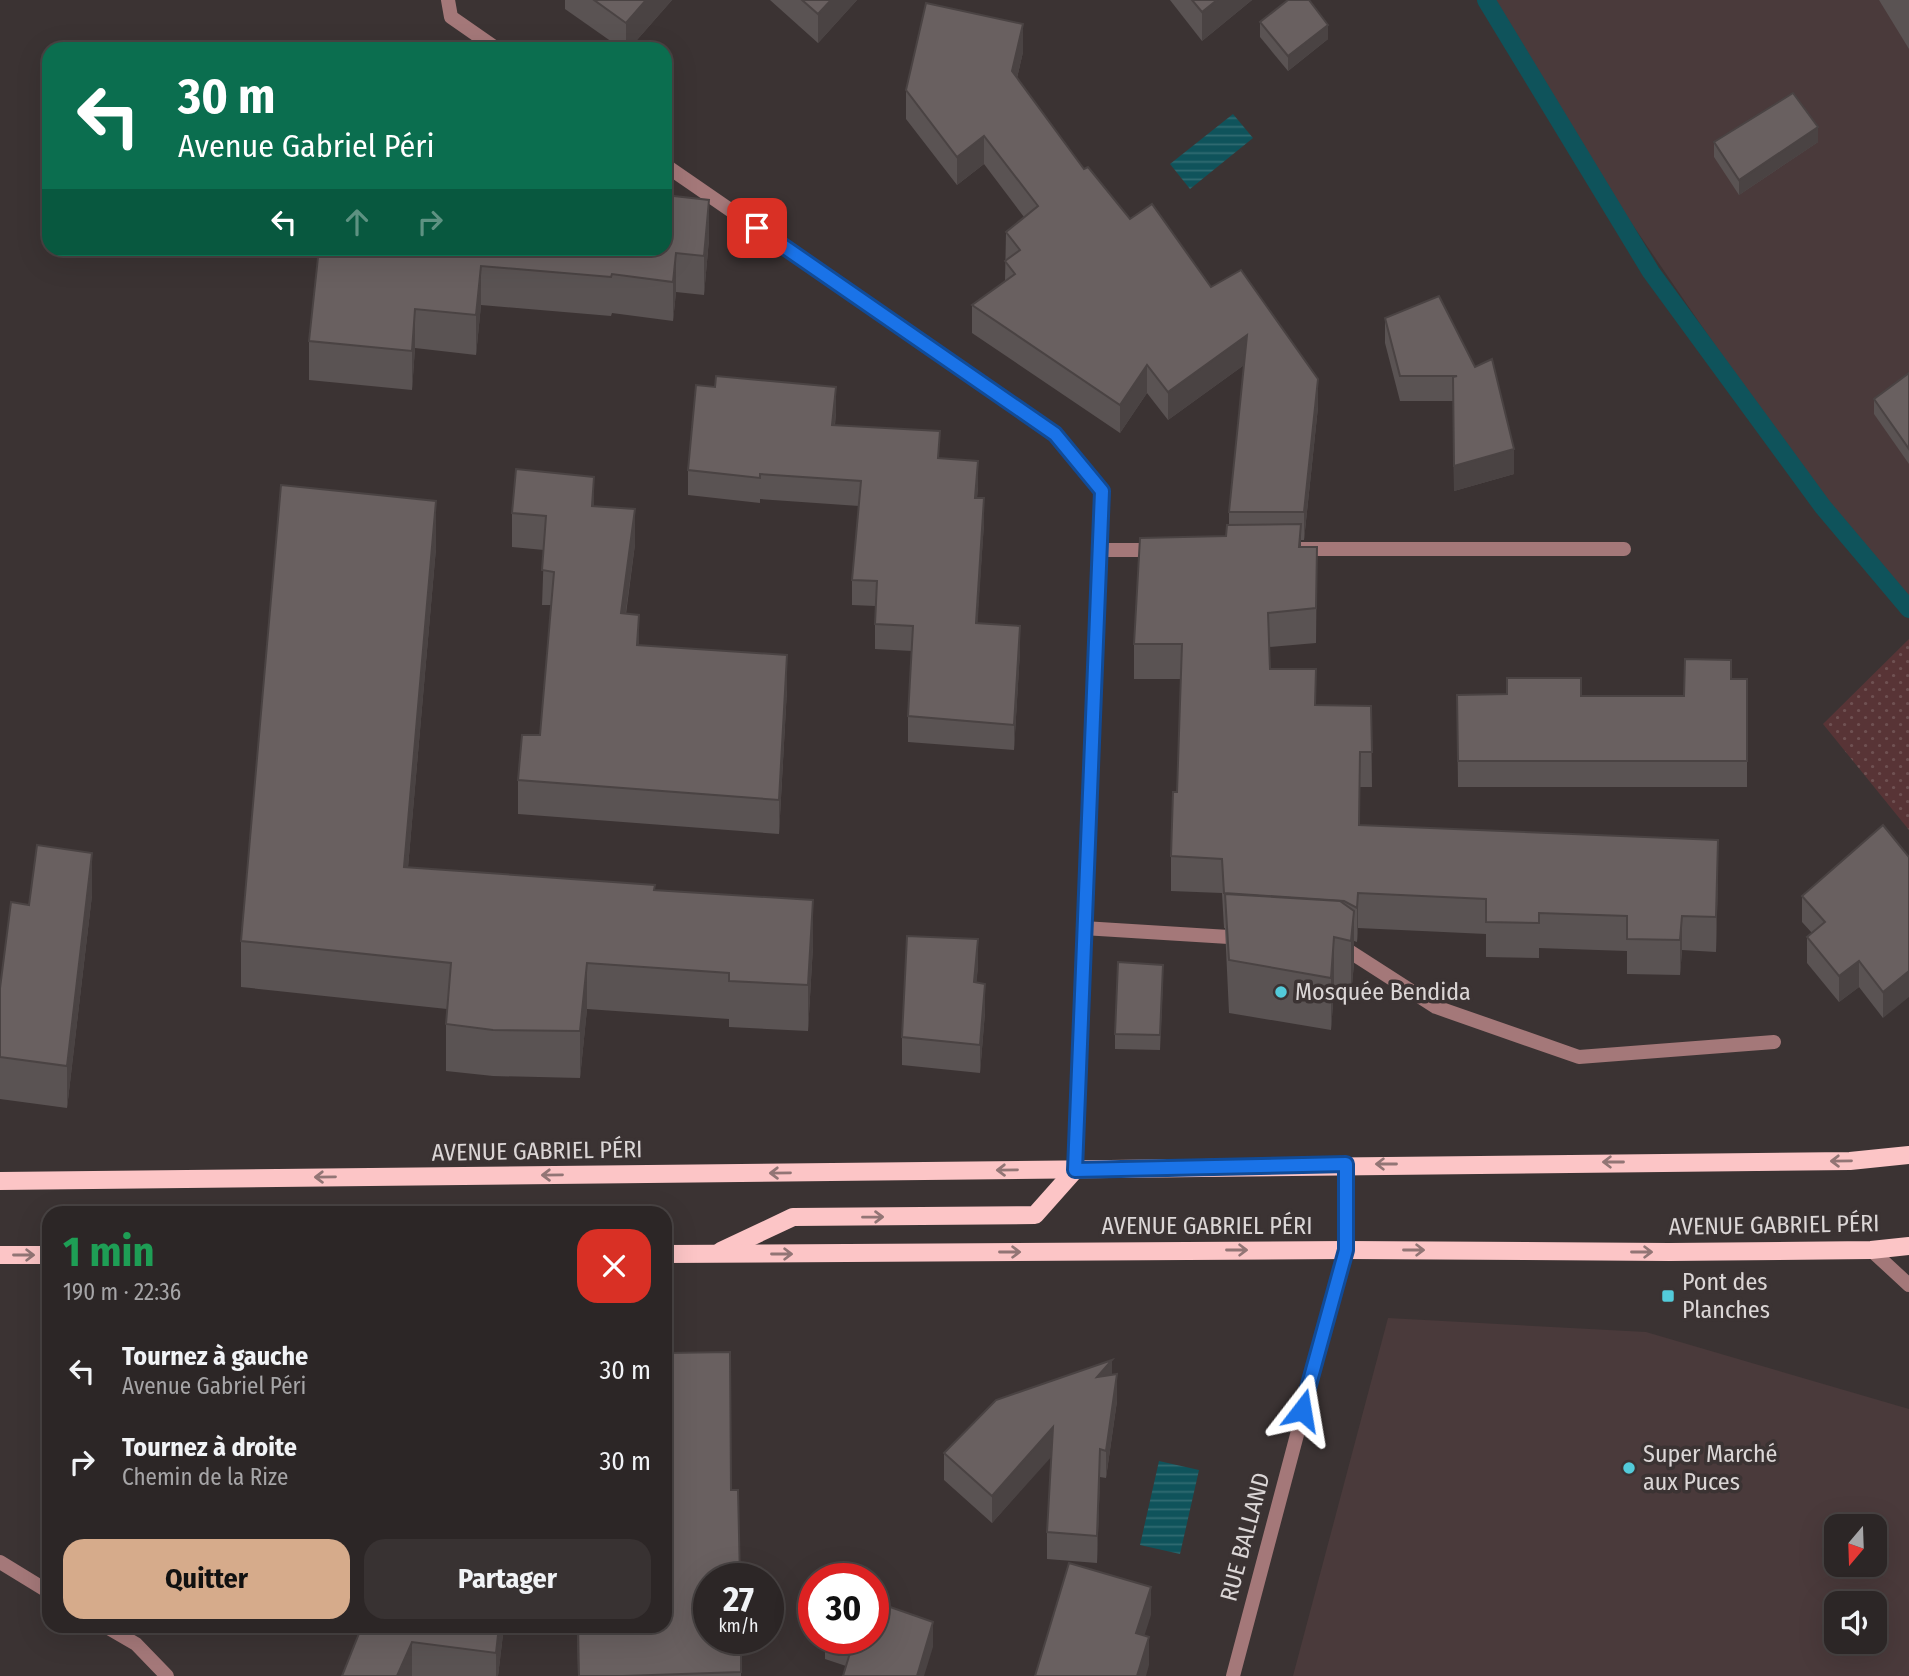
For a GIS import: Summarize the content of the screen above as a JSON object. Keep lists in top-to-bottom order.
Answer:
{
  "streets": {
    "main road": ["AVENUE GABRIEL PÉRI"],
    "street": ["RUE BALLAND"]
  },
  "crossings": [
    ["AVENUE GABRIEL PÉRI", "RUE BALLAND"]
  ],
  "places": {
    "other": ["Mosquée Bendida", "Super Marché aux Puces"],
    "transit": ["Pont des Planches"]
  },
  "north": "bottom",
  "page": {
    "turn": ["30 m", "Avenue Gabriel Péri"],
    "heading": ["1 min", "190 m · 22:36"],
    "list": [
      {
        "name": "Tournez à gauche",
        "note": "Avenue Gabriel Péri",
        "value": "30 m"
      },
      {
        "name": "Tournez à droite",
        "note": "Chemin de la Rize",
        "value": "30 m"
      }
    ],
    "buttons": ["Quitter", "Partager"],
    "speed": "27 km/h",
    "limit": "30"
  }
}
